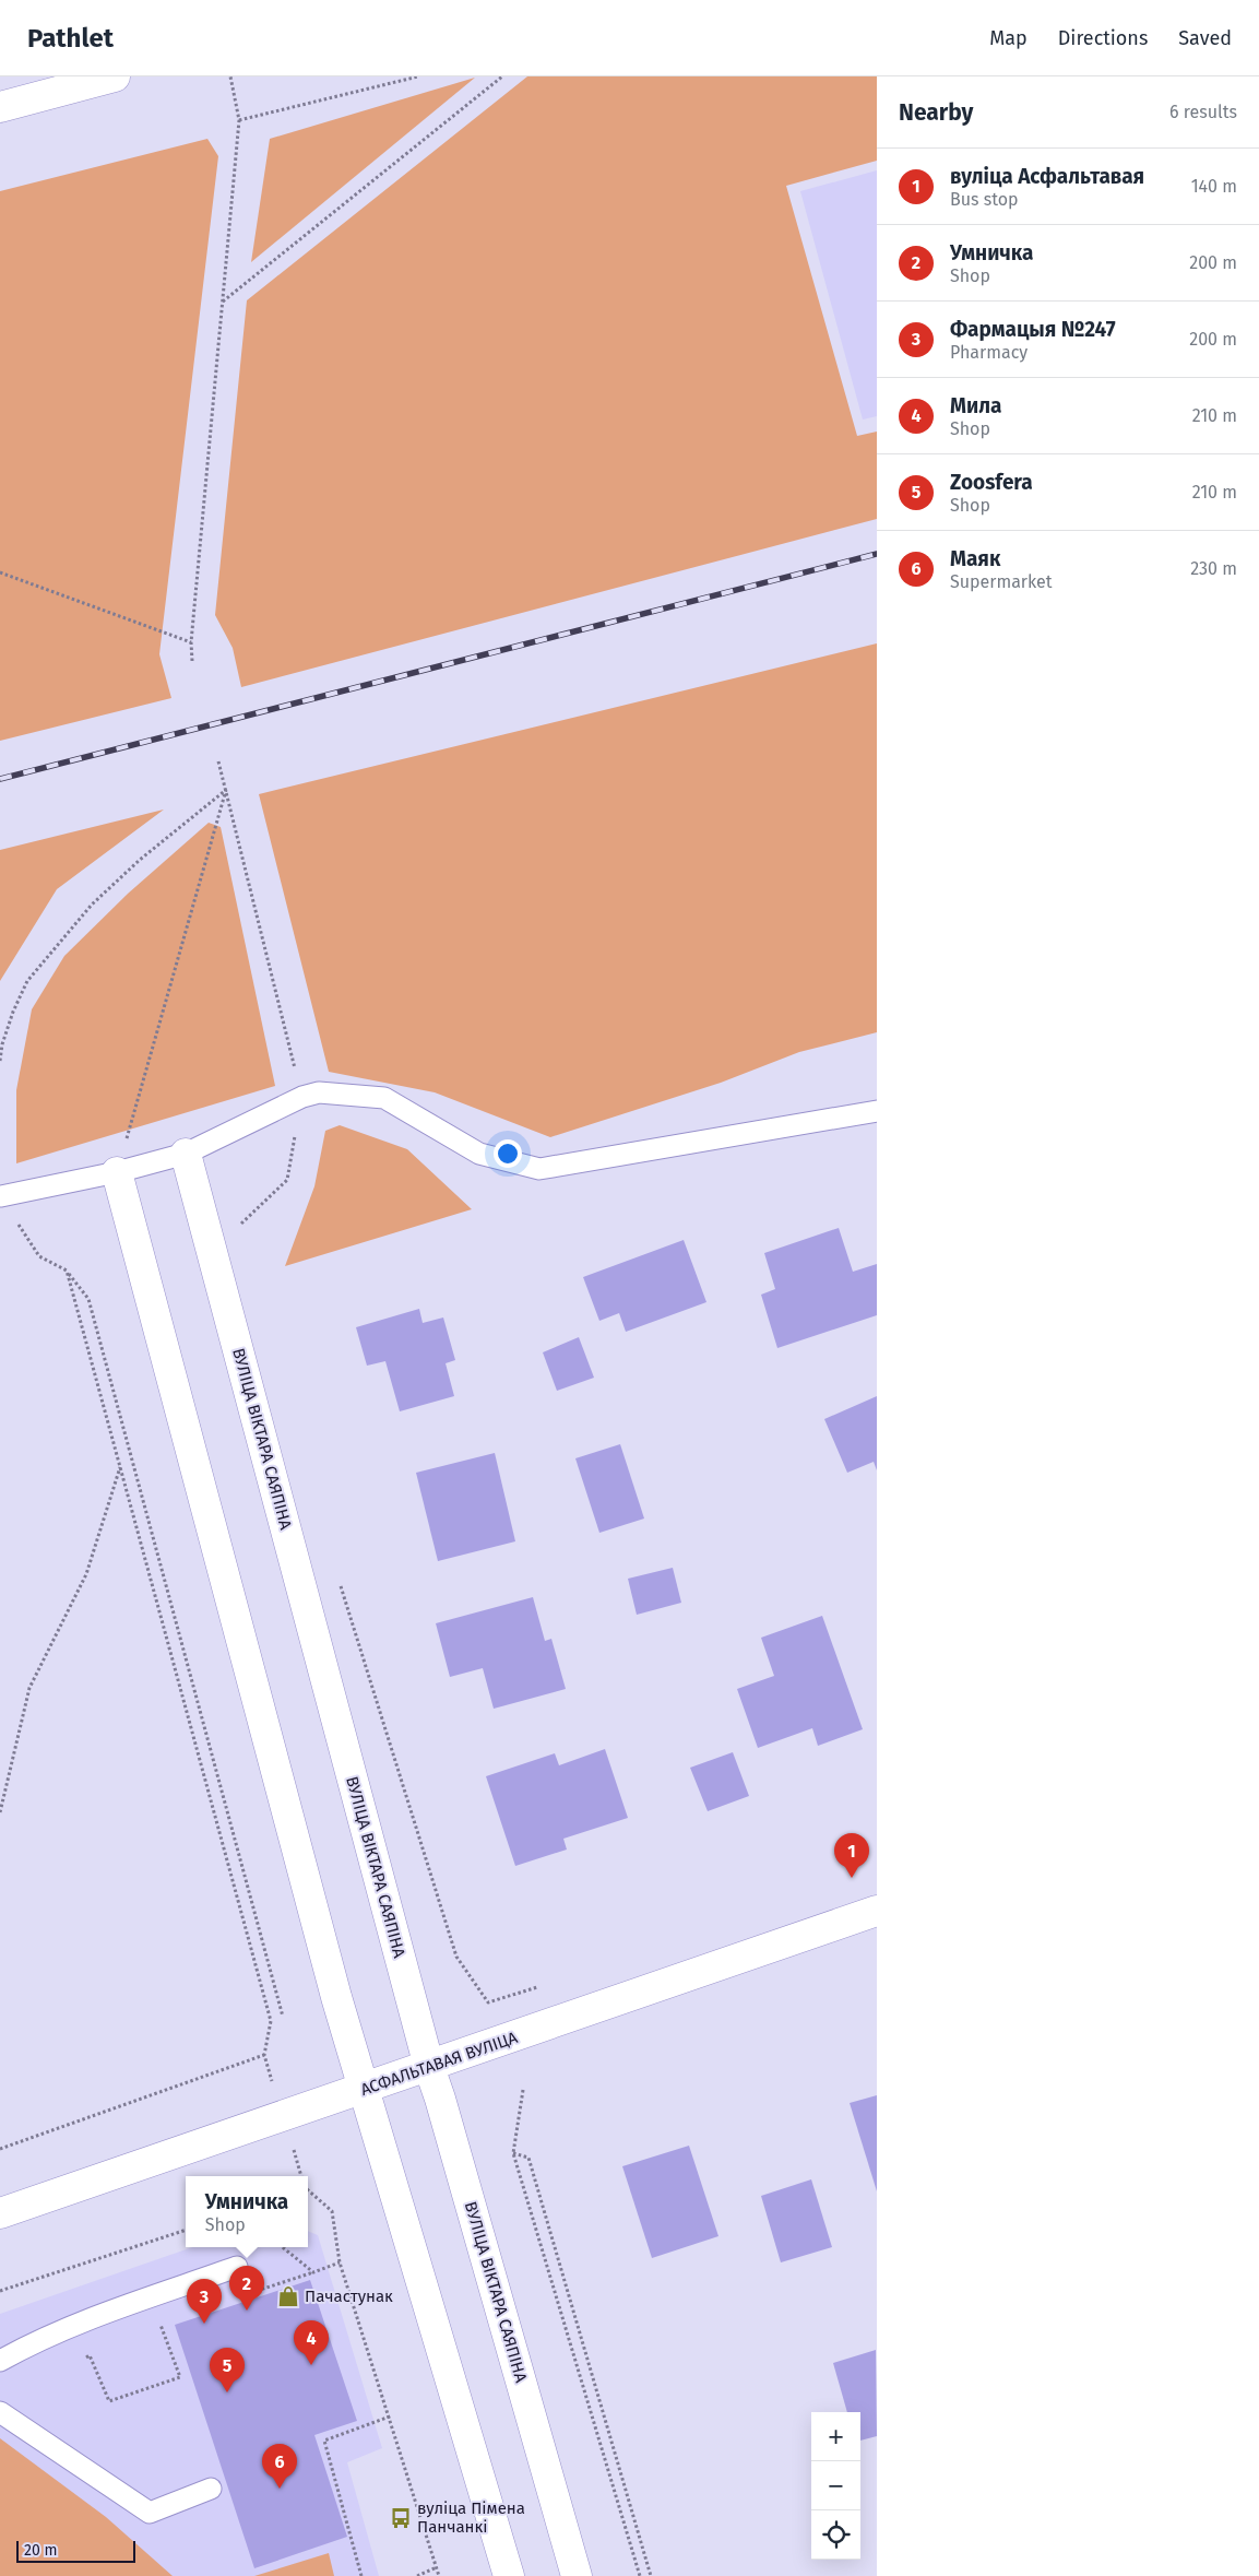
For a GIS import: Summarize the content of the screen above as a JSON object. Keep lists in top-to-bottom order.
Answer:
{
  "streets": {
    "street": ["ВУЛІЦА ВІКТАРА САЯПІНА", "АСФАЛЬТАВАЯ ВУЛІЦА"]
  },
  "crossings": [
    ["ВУЛІЦА ВІКТАРА САЯПІНА", "АСФАЛЬТАВАЯ ВУЛІЦА"]
  ],
  "places": {
    "shop": ["Пачастунак"],
    "bus stop": ["вуліца Пімена Панчанкі"]
  },
  "scale_bar": "20 m",
  "page": {
    "header": "Pathlet",
    "nav": ["Map", "Directions", "Saved"],
    "heading": ["Nearby", "6 results"],
    "list": [
      {
        "mark": "1",
        "name": "вуліца Асфальтавая",
        "note": "Bus stop",
        "value": "140 m"
      },
      {
        "mark": "2",
        "name": "Умничка",
        "note": "Shop",
        "value": "200 m"
      },
      {
        "mark": "3",
        "name": "Фармацыя №247",
        "note": "Pharmacy",
        "value": "200 m"
      },
      {
        "mark": "4",
        "name": "Мила",
        "note": "Shop",
        "value": "210 m"
      },
      {
        "mark": "5",
        "name": "Zoosfera",
        "note": "Shop",
        "value": "210 m"
      },
      {
        "mark": "6",
        "name": "Маяк",
        "note": "Supermarket",
        "value": "230 m"
      }
    ],
    "pins": [
      "1",
      "2",
      "3",
      "4",
      "5",
      "6"
    ],
    "popup": ["Умничка", "Shop"],
    "map_buttons": ["+", "−"],
    "scale": "20 m"
  }
}
